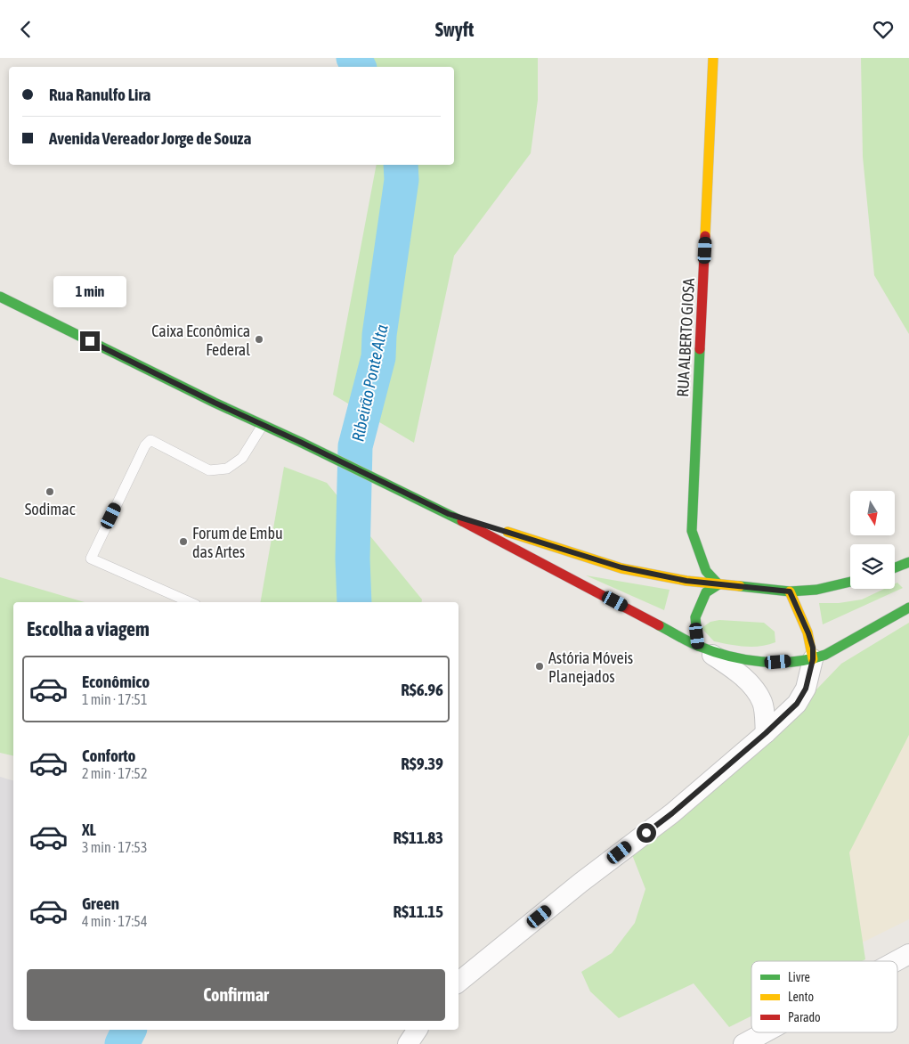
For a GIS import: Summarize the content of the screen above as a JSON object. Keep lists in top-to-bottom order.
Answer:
{
  "streets": {
    "main road": ["RUA ALBERTO GIOSA"]
  },
  "water": ["Ribeirão Ponte Alta"],
  "places": [
    "Caixa Econômica Federal",
    "Sodimac",
    "Forum de Embu das Artes",
    "Astória Móveis Planejados"
  ],
  "legend": ["Livre", "Lento", "Parado"],
  "north": "bottom",
  "page": {
    "header": "Swyft",
    "banner": ["Rua Ranulfo Lira", "Avenida Vereador Jorge de Souza"],
    "bubble": "1 min",
    "heading": "Escolha a viagem",
    "list": [
      {
        "name": "Econômico",
        "note": "1 min · 17:51",
        "value": "R$6.96"
      },
      {
        "name": "Conforto",
        "note": "2 min · 17:52",
        "value": "R$9.39"
      },
      {
        "name": "XL",
        "note": "3 min · 17:53",
        "value": "R$11.83"
      },
      {
        "name": "Green",
        "note": "4 min · 17:54",
        "value": "R$11.15"
      }
    ],
    "buttons": "Confirmar"
  }
}
